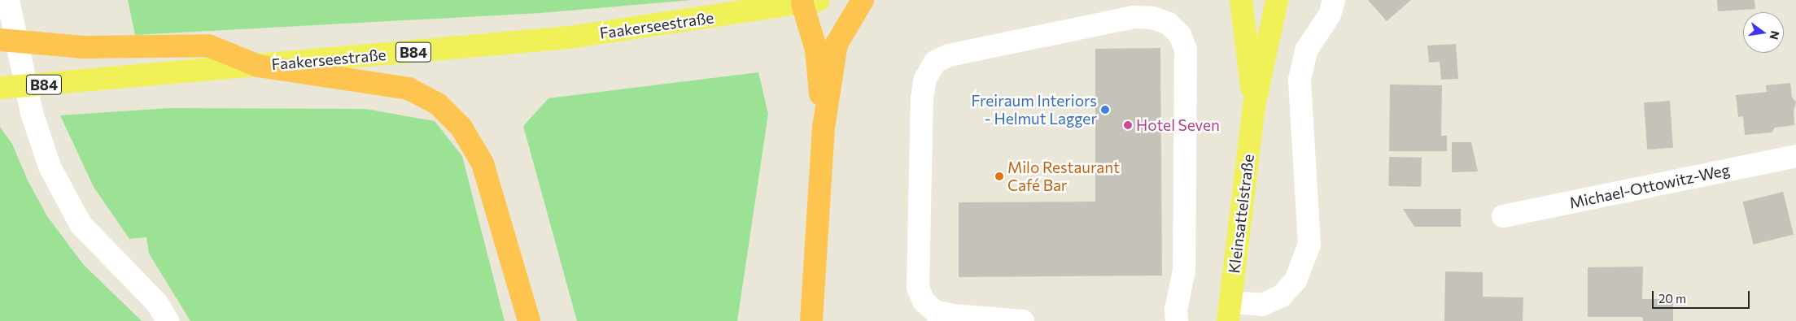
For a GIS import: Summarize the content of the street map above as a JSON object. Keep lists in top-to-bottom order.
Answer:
{
  "streets": {
    "main road": ["Faakerseestraße", "B84", "Kleinsattelstraße"],
    "street": ["Michael-Ottowitz-Weg"]
  },
  "places": ["Freiraum Interiors - Helmut Lagger", "Hotel Seven", "Milo Restaurant Café Bar"],
  "scale_bar": "20 m",
  "north": "right"
}
